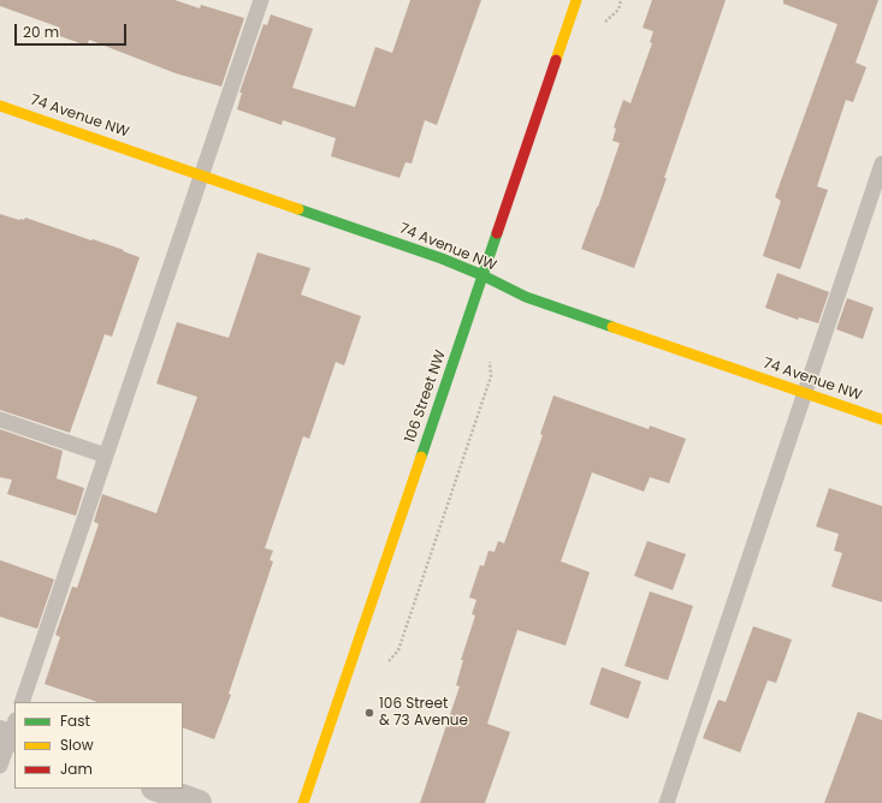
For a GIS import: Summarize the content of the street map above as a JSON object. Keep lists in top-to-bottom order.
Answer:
{
  "streets": {
    "street": ["74 Avenue NW", "106 Street NW"]
  },
  "crossings": [
    ["74 Avenue NW", "106 Street NW"]
  ],
  "places": ["106 Street & 73 Avenue"],
  "legend": ["Fast", "Slow", "Jam"],
  "scale_bar": "20 m"
}
